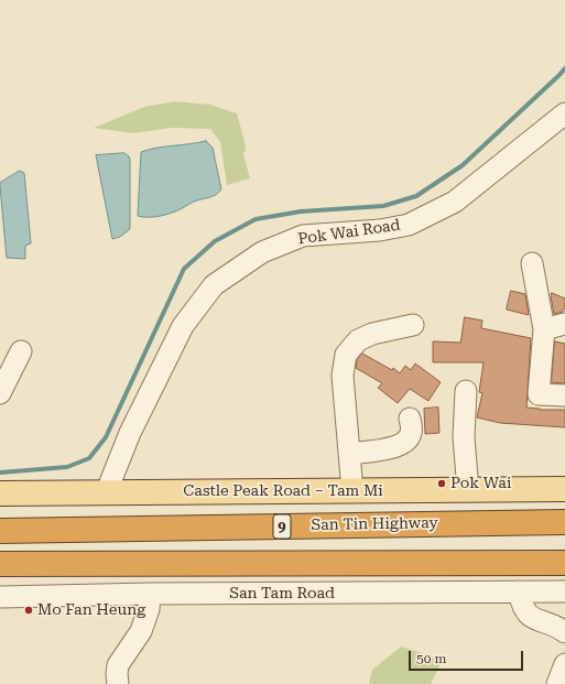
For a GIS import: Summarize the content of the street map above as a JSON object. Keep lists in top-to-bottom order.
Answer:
{
  "streets": {
    "highway": ["San Tin Highway", "9"],
    "main road": ["Castle Peak Road – Tam Mi"],
    "street": ["Pok Wai Road", "San Tam Road"]
  },
  "crossings": [
    ["Pok Wai Road", "Castle Peak Road – Tam Mi"]
  ],
  "places": ["Pok Wai", "Mo Fan Heung"],
  "scale_bar": "50 m"
}
